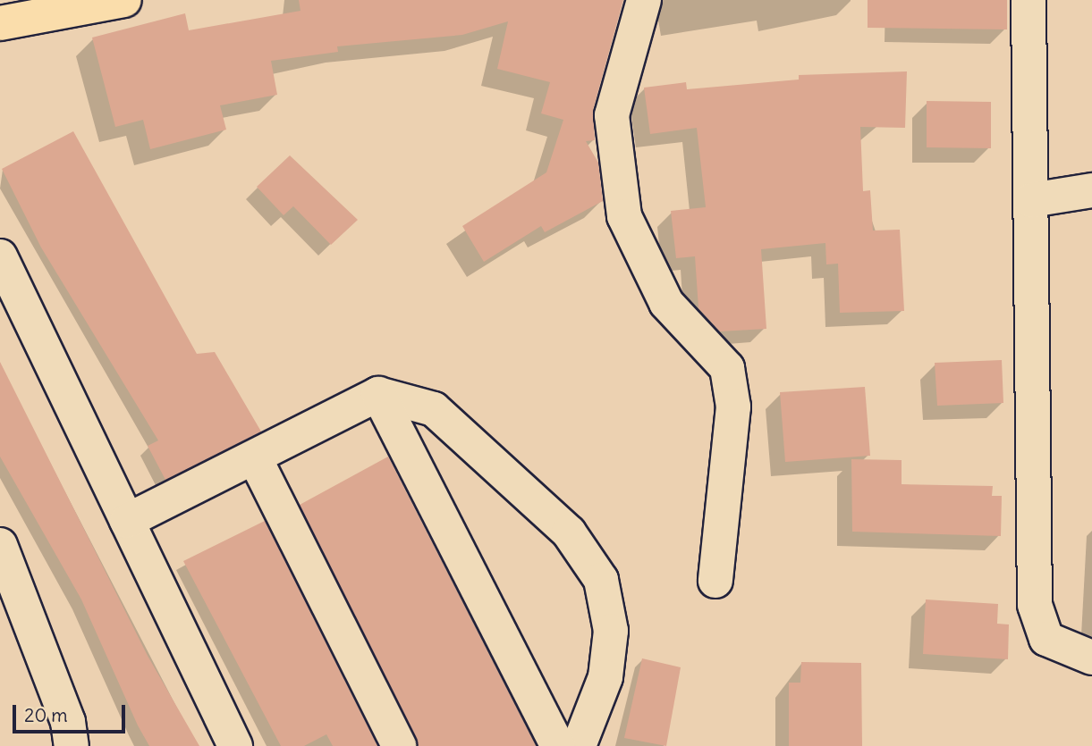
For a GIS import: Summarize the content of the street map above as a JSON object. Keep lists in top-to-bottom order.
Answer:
{
  "scale_bar": "20 m"
}
